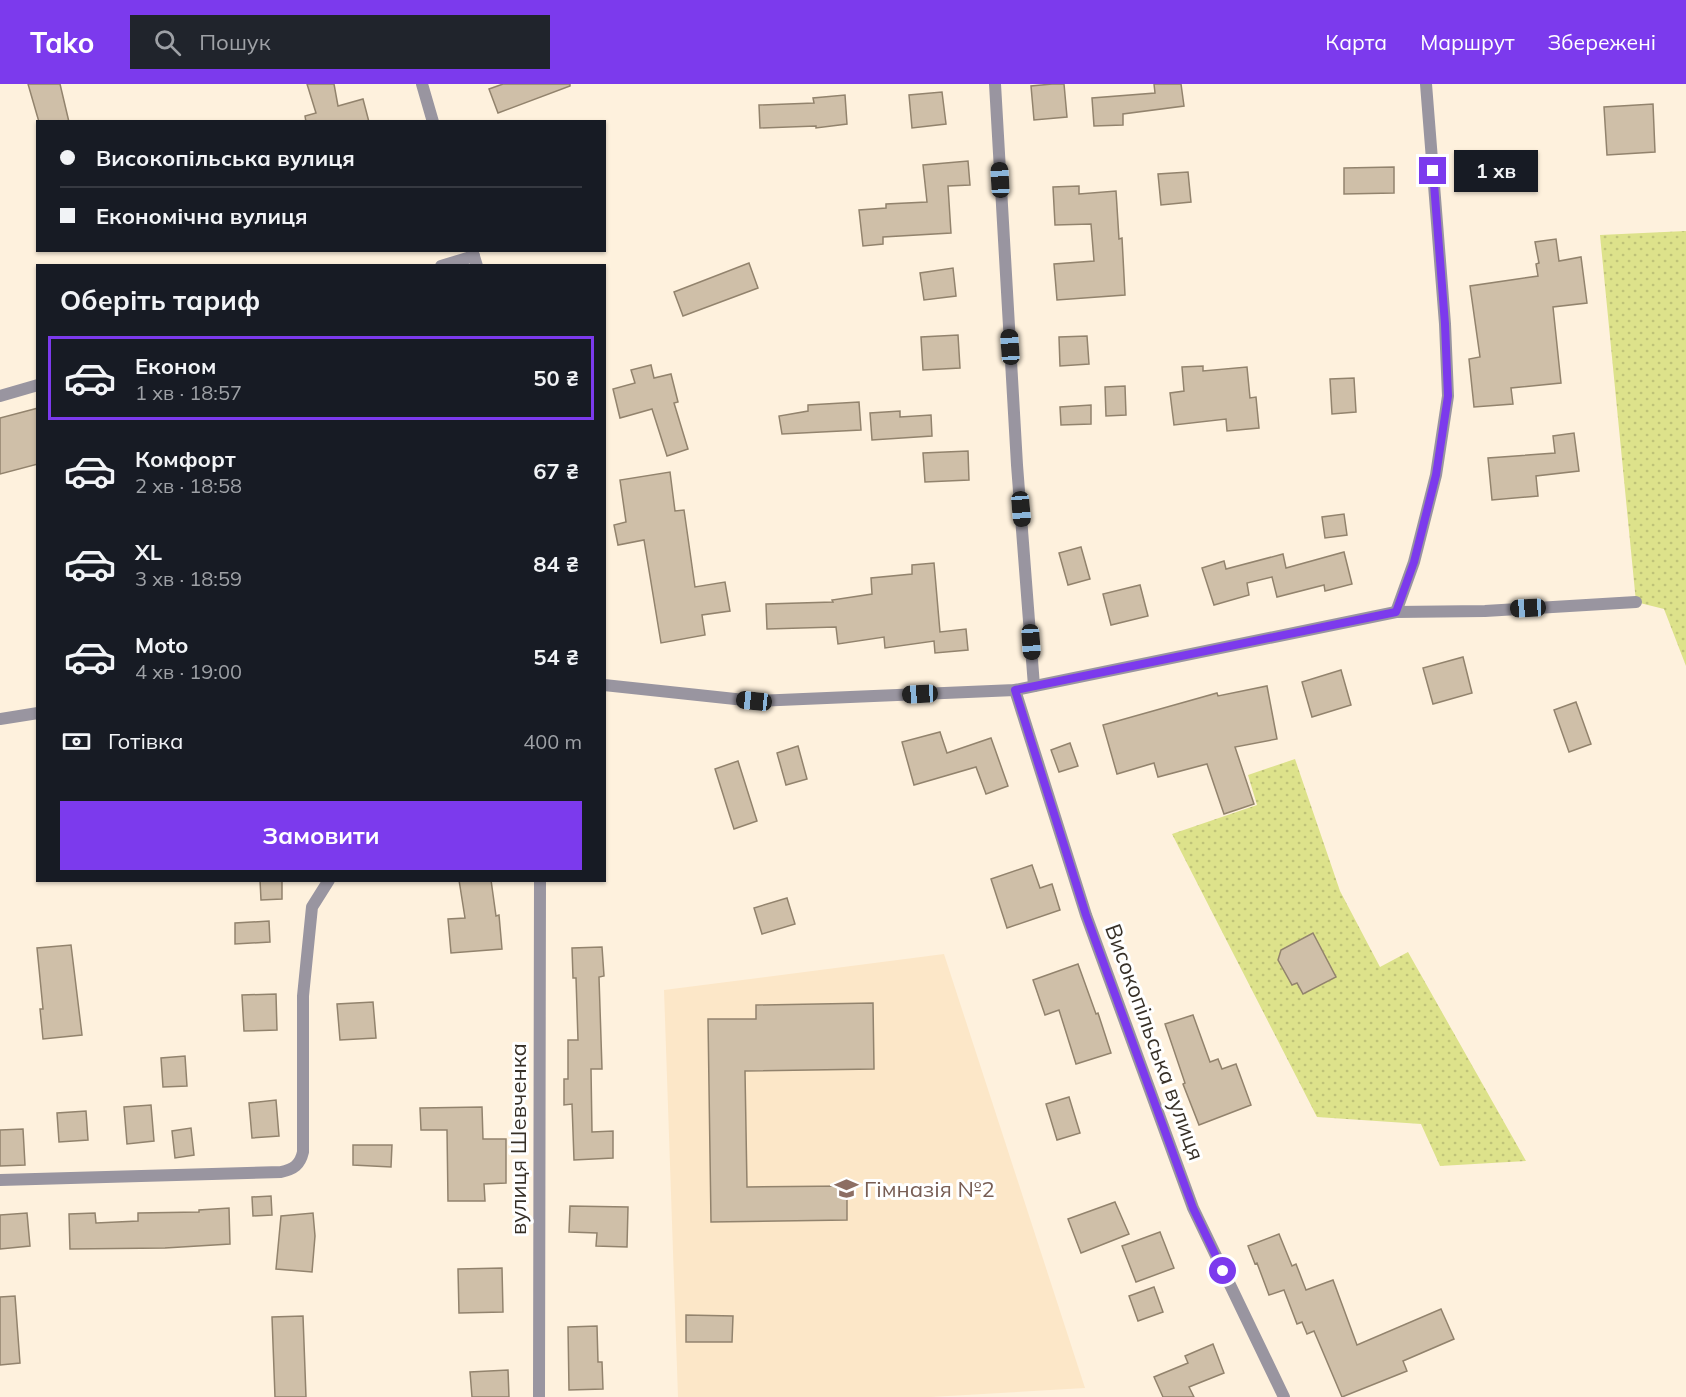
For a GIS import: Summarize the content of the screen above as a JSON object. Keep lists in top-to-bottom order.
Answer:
{
  "streets": {
    "street": ["Високопільська вулиця", "вулиця Шевченка"]
  },
  "places": {
    "school or university": ["Гімназія №2"]
  },
  "page": {
    "header": "Tako",
    "search": "Пошук",
    "nav": ["Карта", "Маршрут", "Збережені"],
    "banner": ["Високопільська вулиця", "Економічна вулиця"],
    "bubble": "1 хв",
    "heading": "Оберіть тариф",
    "list": [
      {
        "name": "Економ",
        "note": "1 хв · 18:57",
        "value": "50 ₴"
      },
      {
        "name": "Комфорт",
        "note": "2 хв · 18:58",
        "value": "67 ₴"
      },
      {
        "name": "XL",
        "note": "3 хв · 18:59",
        "value": "84 ₴"
      },
      {
        "name": "Moto",
        "note": "4 хв · 19:00",
        "value": "54 ₴"
      }
    ],
    "pay": ["Готівка", "400 m"],
    "buttons": "Замовити"
  }
}
